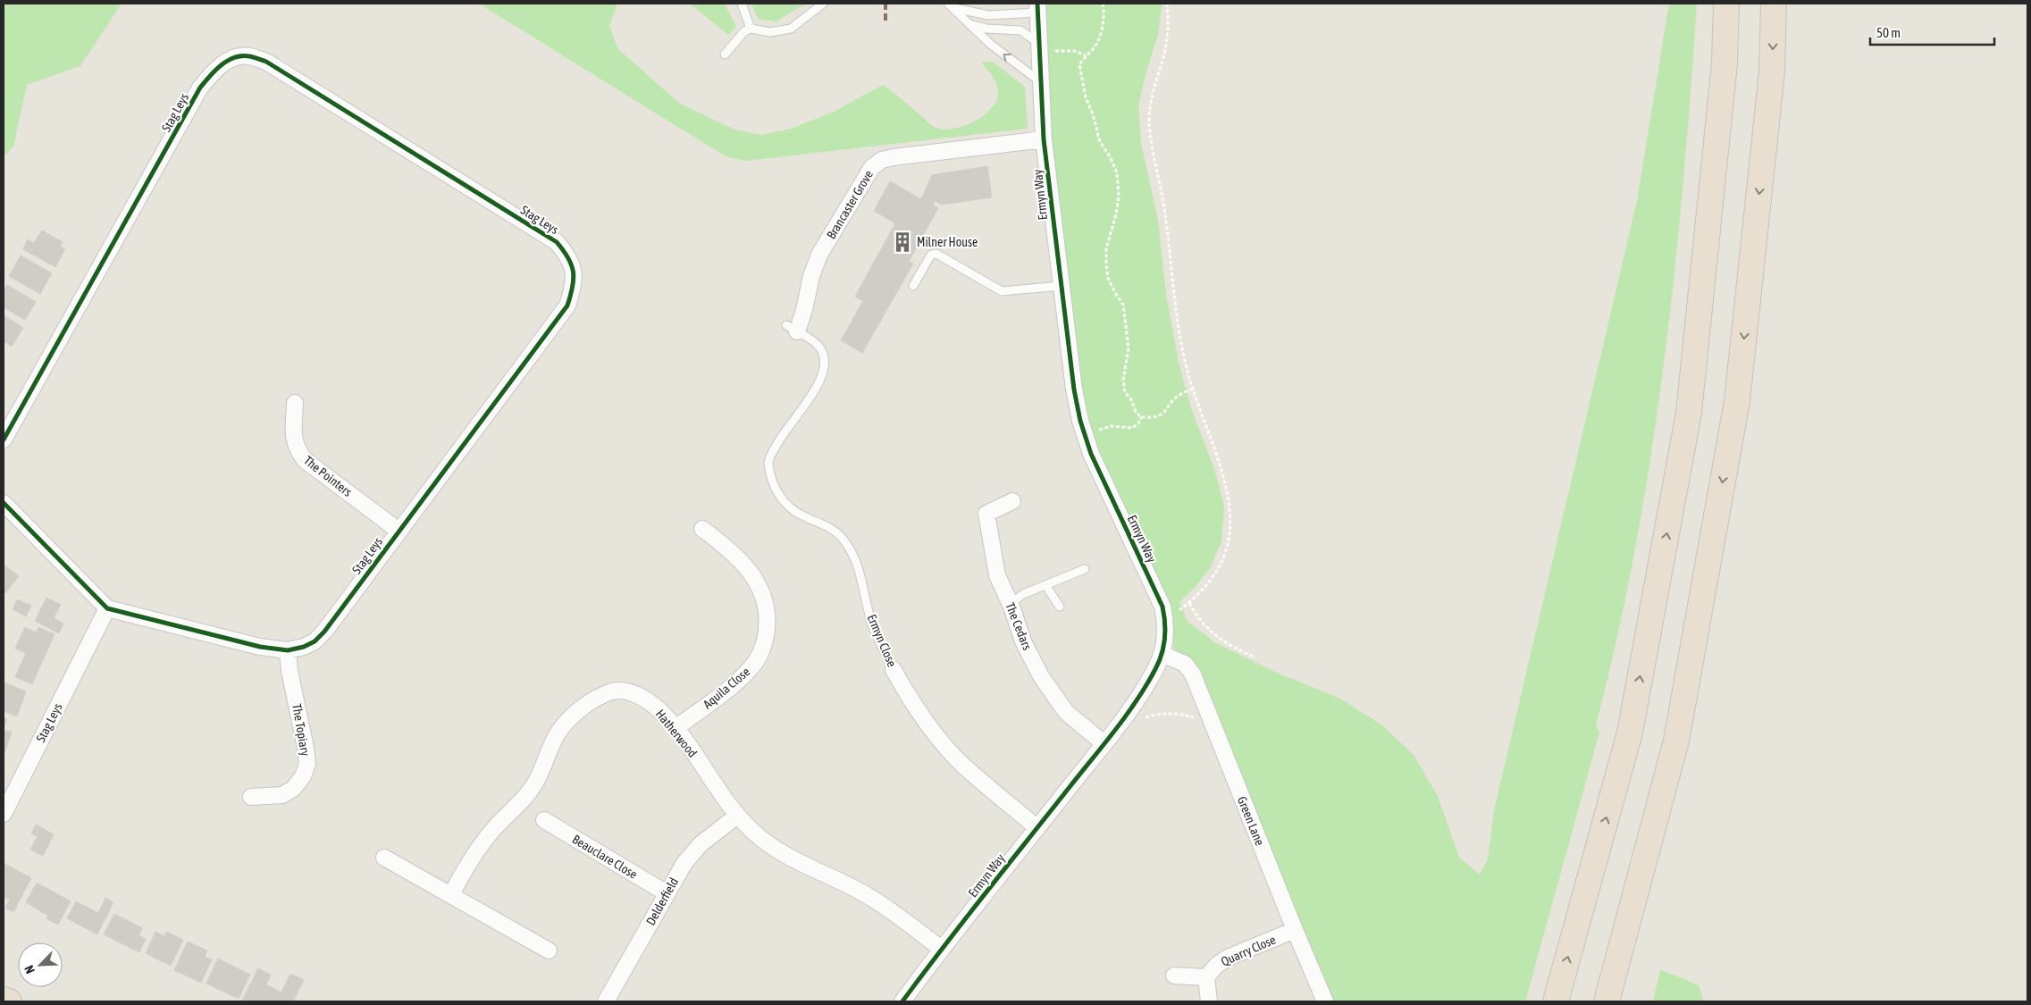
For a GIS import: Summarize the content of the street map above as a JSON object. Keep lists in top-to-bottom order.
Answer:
{
  "streets": {
    "street": [
      "Stag Leys",
      "Ermyn Way",
      "Brancaster Grove",
      "The Pointers",
      "The Cedars",
      "Ermyn Close",
      "Aquila Close",
      "The Topiary",
      "Hatherwood",
      "Green Lane",
      "Beauclare Close",
      "Delderfield",
      "Quarry Close"
    ]
  },
  "crossings": [
    ["Stag Leys", "The Pointers"],
    ["Stag Leys", "The Topiary"],
    ["Ermyn Way", "Brancaster Grove"],
    ["Ermyn Way", "The Cedars"],
    ["Ermyn Way", "Ermyn Close"],
    ["Ermyn Way", "Hatherwood"],
    ["Ermyn Way", "Green Lane"],
    ["Brancaster Grove", "Ermyn Close"],
    ["Aquila Close", "Hatherwood"],
    ["Hatherwood", "Delderfield"],
    ["Green Lane", "Quarry Close"],
    ["Beauclare Close", "Delderfield"]
  ],
  "places": {
    "building": ["Milner House"]
  },
  "scale_bar": "50 m",
  "north": "bottom left"
}
